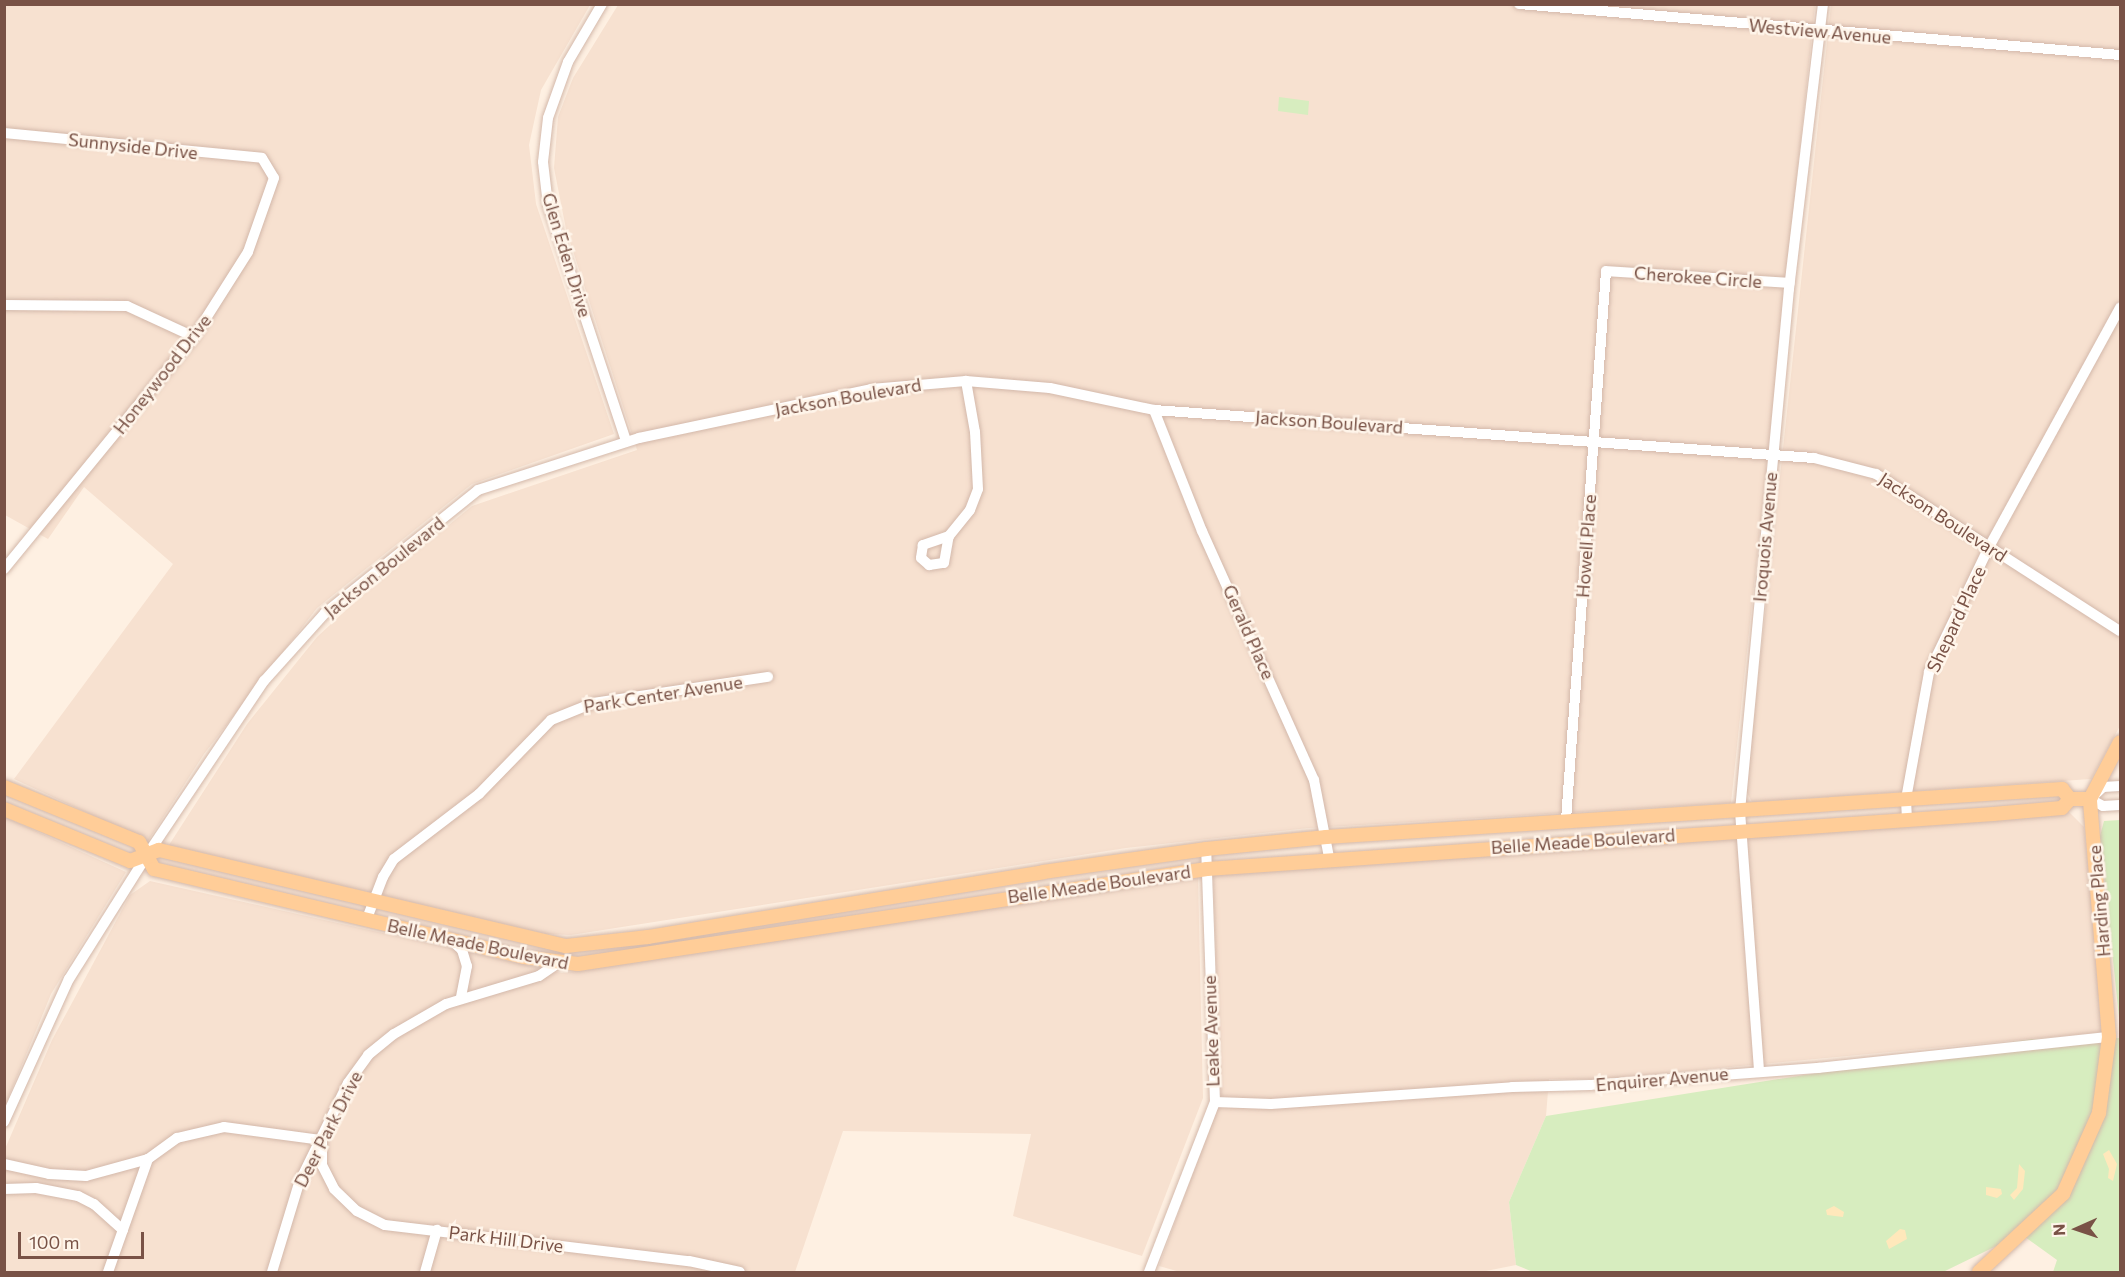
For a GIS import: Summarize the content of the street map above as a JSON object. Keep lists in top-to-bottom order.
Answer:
{
  "streets": {
    "main road": ["Belle Meade Boulevard", "Harding Place"],
    "street": [
      "Westview Avenue",
      "Sunnyside Drive",
      "Glen Eden Drive",
      "Cherokee Circle",
      "Honeywood Drive",
      "Jackson Boulevard",
      "Iroquois Avenue",
      "Howell Place",
      "Shepard Place",
      "Gerald Place",
      "Park Center Avenue",
      "Leake Avenue",
      "Enquirer Avenue",
      "Deer Park Drive",
      "Park Hill Drive"
    ]
  },
  "crossings": [
    ["Westview Avenue", "Iroquois Avenue"],
    ["Sunnyside Drive", "Honeywood Drive"],
    ["Glen Eden Drive", "Jackson Boulevard"],
    ["Cherokee Circle", "Iroquois Avenue"],
    ["Cherokee Circle", "Howell Place"],
    ["Jackson Boulevard", "Iroquois Avenue"],
    ["Jackson Boulevard", "Howell Place"],
    ["Jackson Boulevard", "Shepard Place"],
    ["Jackson Boulevard", "Gerald Place"],
    ["Jackson Boulevard", "Belle Meade Boulevard"],
    ["Iroquois Avenue", "Belle Meade Boulevard"],
    ["Iroquois Avenue", "Enquirer Avenue"],
    ["Howell Place", "Belle Meade Boulevard"],
    ["Shepard Place", "Belle Meade Boulevard"],
    ["Gerald Place", "Belle Meade Boulevard"],
    ["Park Center Avenue", "Belle Meade Boulevard"],
    ["Belle Meade Boulevard", "Harding Place"],
    ["Belle Meade Boulevard", "Leake Avenue"],
    ["Belle Meade Boulevard", "Deer Park Drive"],
    ["Harding Place", "Enquirer Avenue"],
    ["Leake Avenue", "Enquirer Avenue"],
    ["Deer Park Drive", "Park Hill Drive"]
  ],
  "scale_bar": "100 m",
  "north": "left"
}
